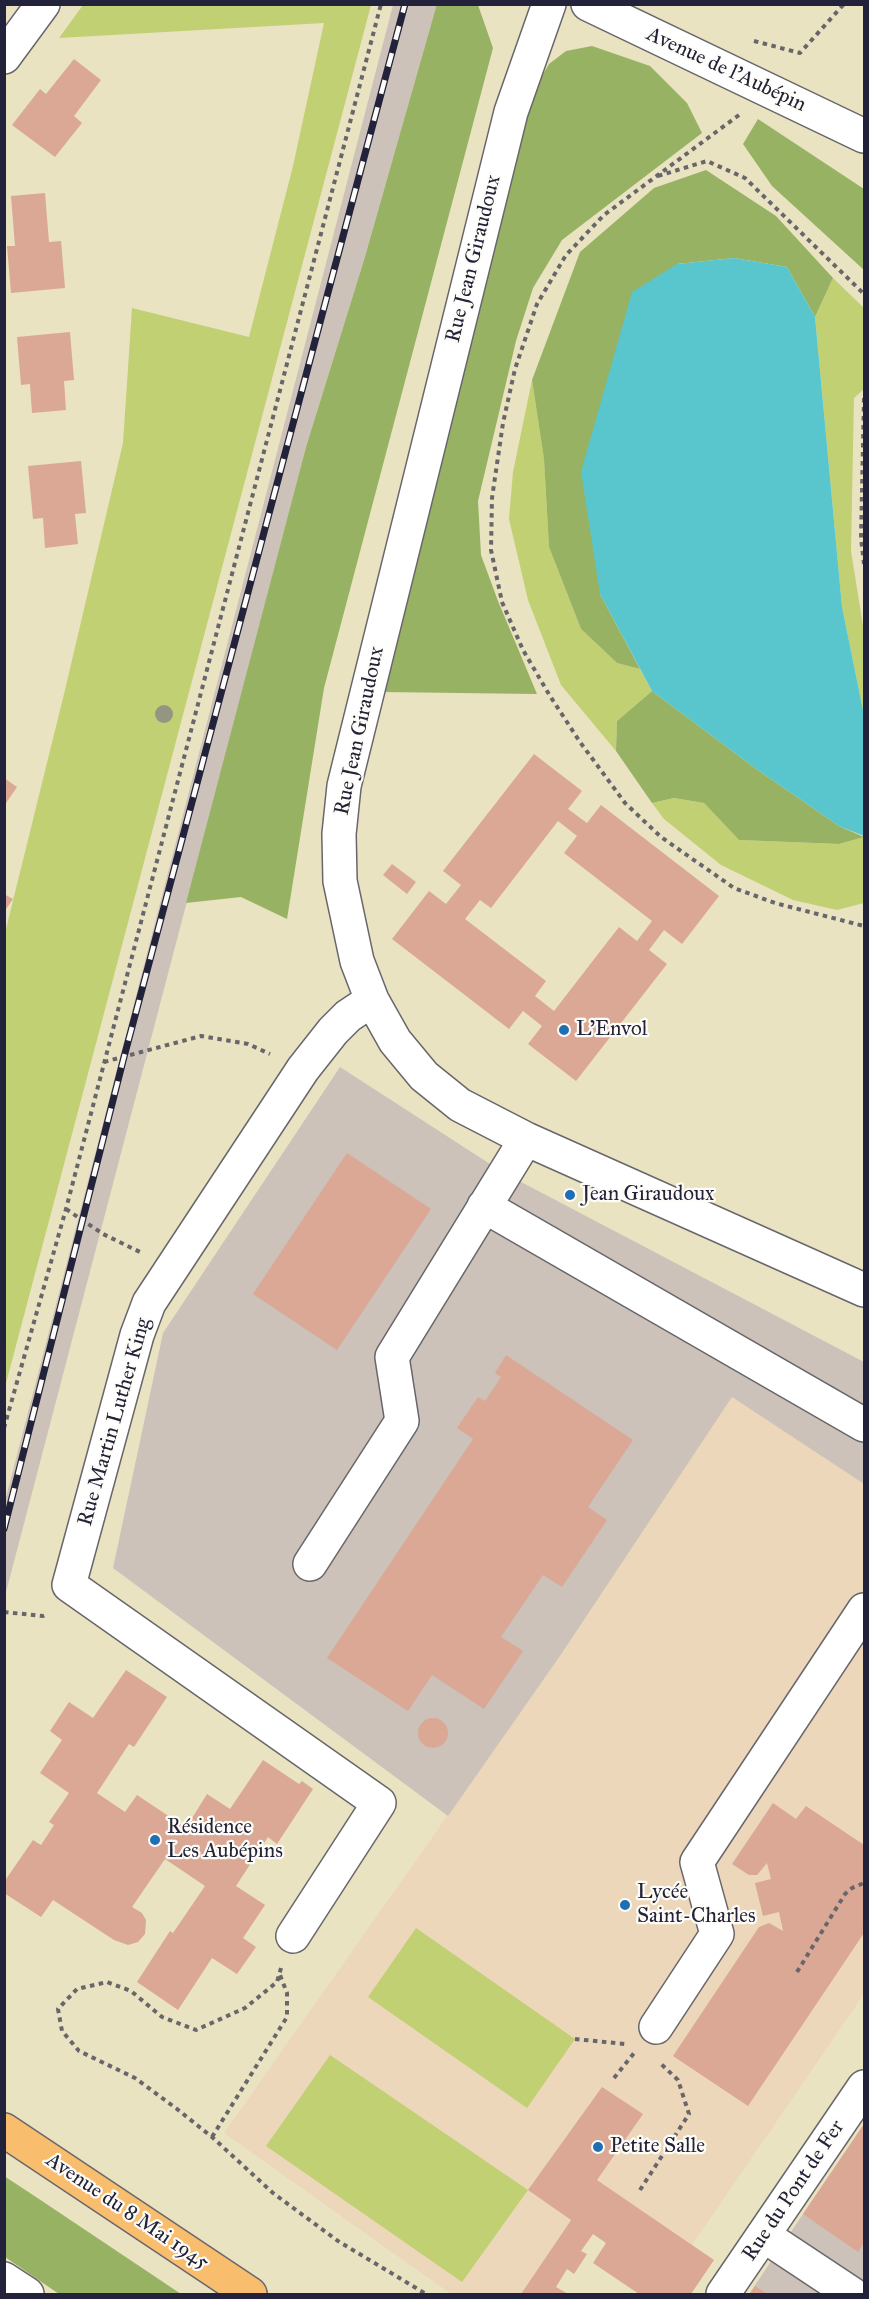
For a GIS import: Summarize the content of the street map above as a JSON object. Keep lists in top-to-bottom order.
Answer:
{
  "streets": {
    "main road": ["Avenue du 8 Mai 1945"],
    "street": [
      "Avenue de l'Aubépin",
      "Rue Jean Giraudoux",
      "Rue Martin Luther King",
      "Rue du Pont de Fer"
    ]
  },
  "crossings": [
    ["Rue Jean Giraudoux", "Rue Martin Luther King"]
  ],
  "places": [
    "L'Envol",
    "Jean Giraudoux",
    "Résidence Les Aubépins",
    "Lycée Saint-Charles",
    "Petite Salle"
  ]
}
